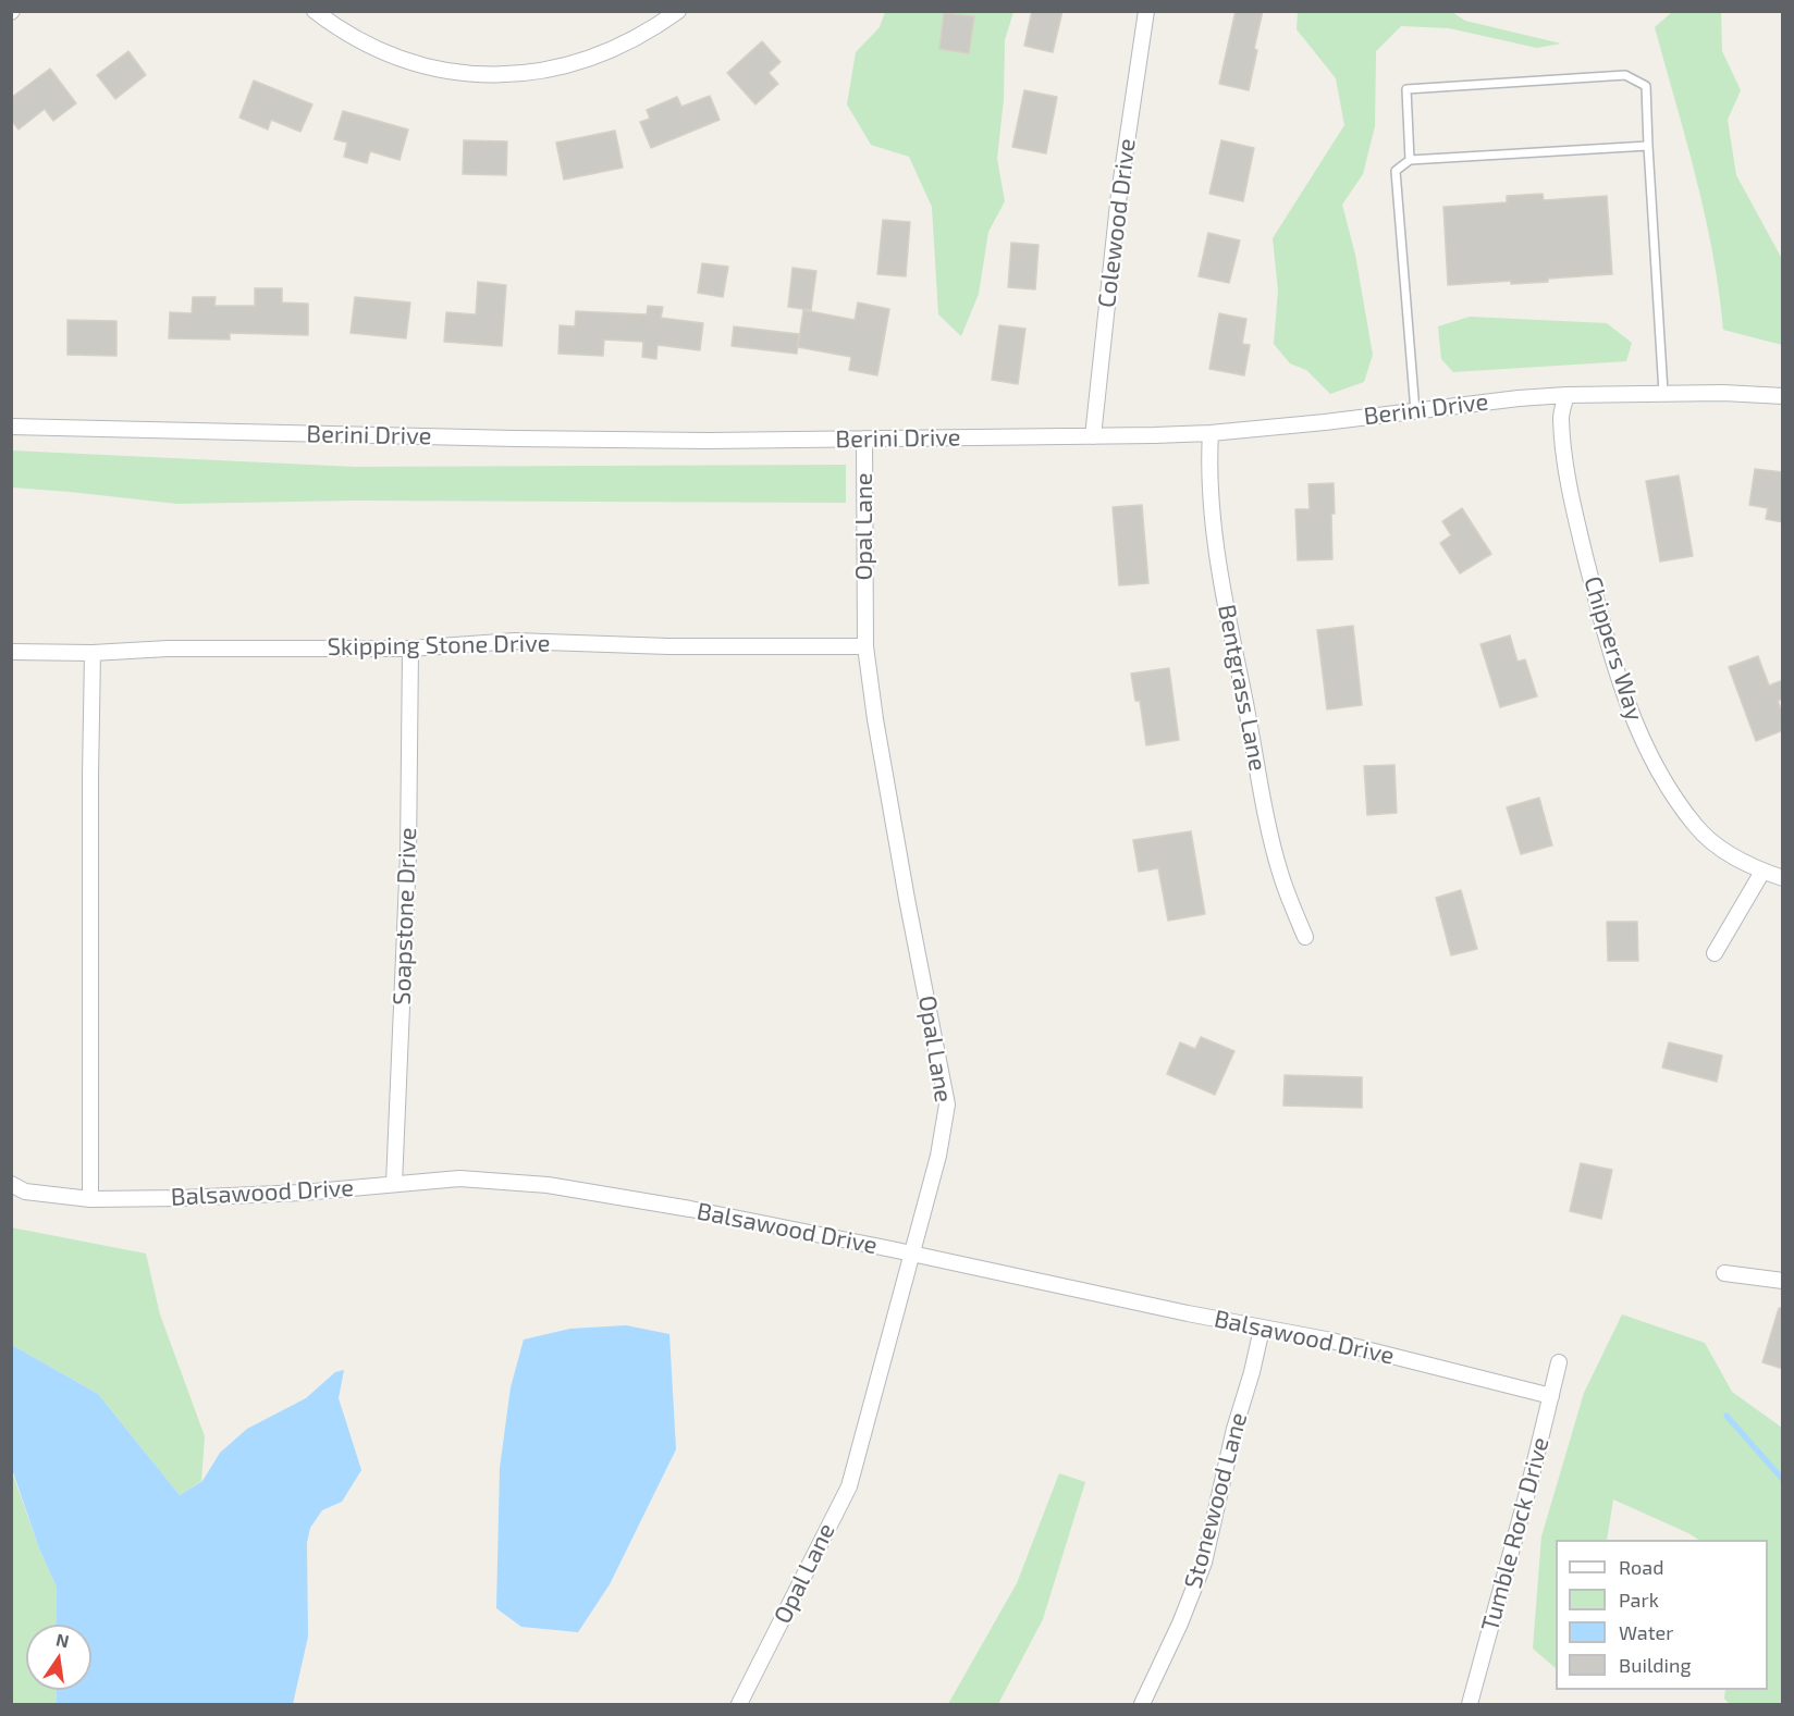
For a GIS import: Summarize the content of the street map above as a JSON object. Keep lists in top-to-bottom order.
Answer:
{
  "streets": {
    "street": [
      "Colewood Drive",
      "Berini Drive",
      "Opal Lane",
      "Skipping Stone Drive",
      "Chippers Way",
      "Bentgrass Lane",
      "Soapstone Drive",
      "Balsawood Drive",
      "Stonewood Lane",
      "Tumble Rock Drive"
    ]
  },
  "crossings": [
    ["Colewood Drive", "Berini Drive"],
    ["Berini Drive", "Opal Lane"],
    ["Berini Drive", "Chippers Way"],
    ["Berini Drive", "Bentgrass Lane"],
    ["Opal Lane", "Skipping Stone Drive"],
    ["Opal Lane", "Balsawood Drive"],
    ["Skipping Stone Drive", "Soapstone Drive"],
    ["Soapstone Drive", "Balsawood Drive"],
    ["Balsawood Drive", "Stonewood Lane"],
    ["Balsawood Drive", "Tumble Rock Drive"]
  ],
  "legend": [
    "Road",
    "Park",
    "Water",
    "Building"
  ],
  "north": "top"
}
